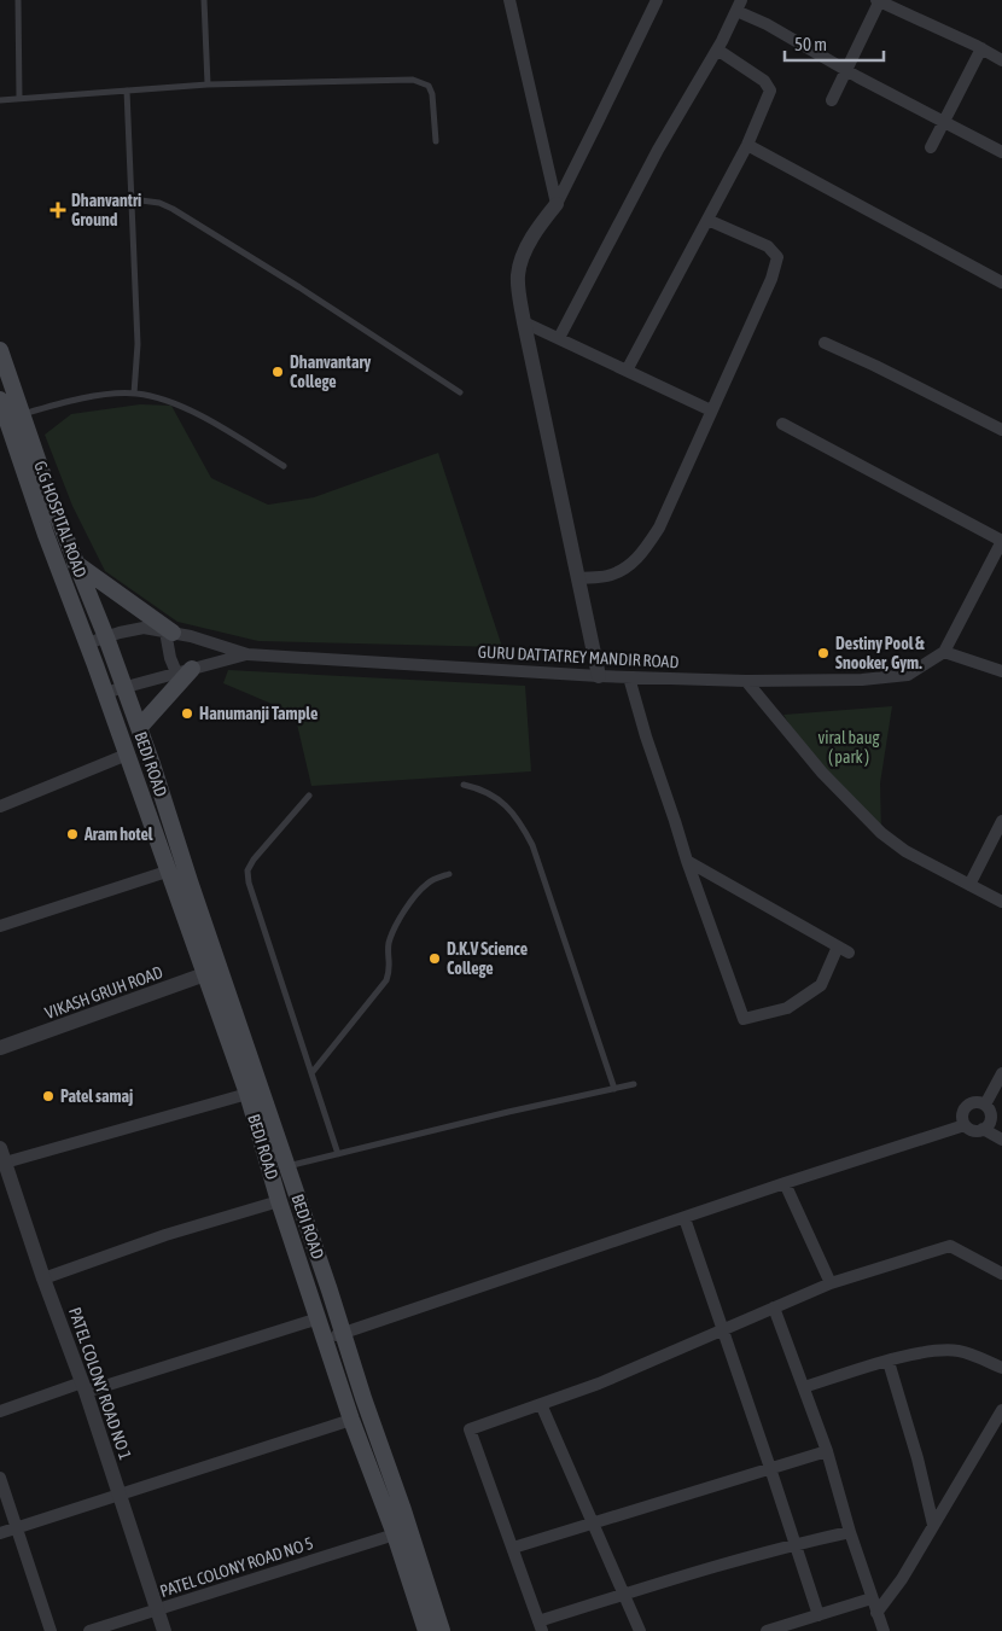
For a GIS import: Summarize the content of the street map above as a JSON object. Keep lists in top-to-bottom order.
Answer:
{
  "streets": {
    "main road": ["G.G HOSPITAL ROAD", "BEDI ROAD"],
    "street": [
      "GURU DATTATREY MANDIR ROAD",
      "VIKASH GRUH ROAD",
      "PATEL COLONY ROAD NO 1",
      "PATEL COLONY ROAD NO 5"
    ]
  },
  "crossings": [
    ["G.G HOSPITAL ROAD", "GURU DATTATREY MANDIR ROAD"],
    ["G.G HOSPITAL ROAD", "BEDI ROAD"],
    ["GURU DATTATREY MANDIR ROAD", "BEDI ROAD"],
    ["BEDI ROAD", "VIKASH GRUH ROAD"],
    ["BEDI ROAD", "PATEL COLONY ROAD NO 5"],
    ["PATEL COLONY ROAD NO 1", "PATEL COLONY ROAD NO 5"]
  ],
  "parks": ["viral baug ( park )"],
  "places": {
    "health": ["Dhanvantri Ground"],
    "other": [
      "Dhanvantary College",
      "Destiny Pool & Snooker, Gym.",
      "Hanumanji Tample",
      "Aram hotel",
      "D.K.V Science College",
      "Patel samaj"
    ]
  },
  "scale_bar": "50 m"
}
